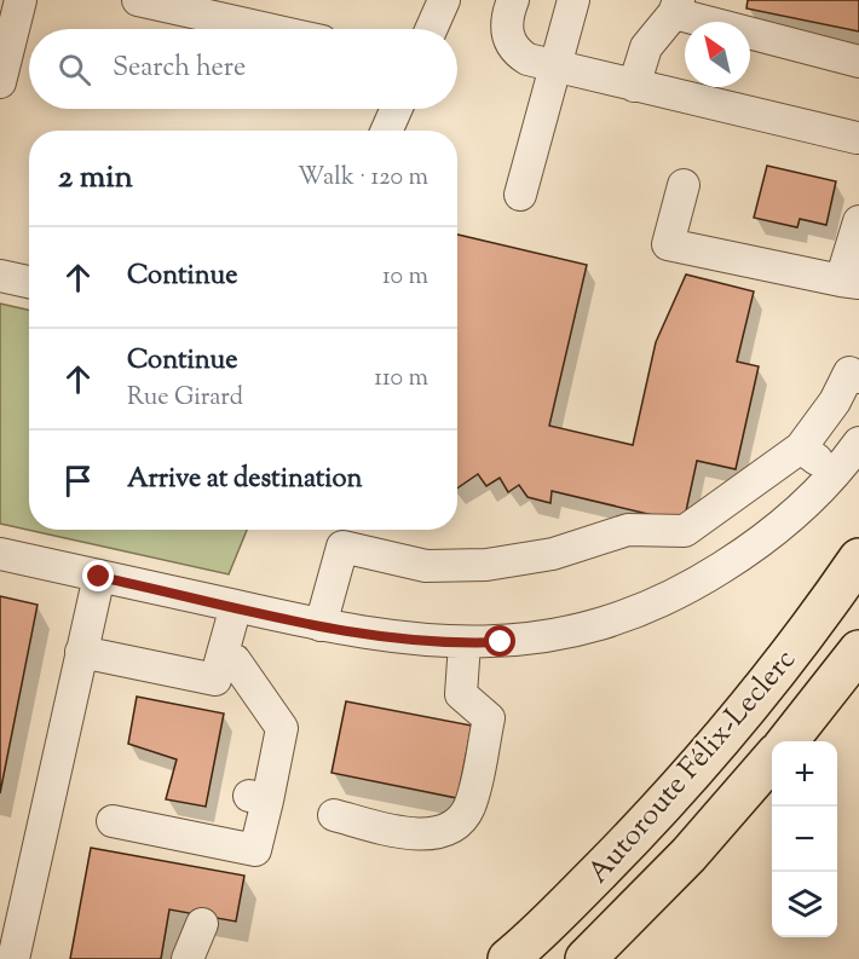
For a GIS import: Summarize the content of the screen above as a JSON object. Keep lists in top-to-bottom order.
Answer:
{
  "streets": {
    "highway": ["Autoroute Félix-Leclerc"]
  },
  "north": "top left",
  "page": {
    "search": "Search here",
    "heading": ["2 min", "Walk · 120 m"],
    "list": [
      ["Continue", "10 m"],
      ["Continue", "Rue Girard", "110 m"],
      "Arrive at destination"
    ],
    "map_buttons": ["+", "−"]
  }
}
